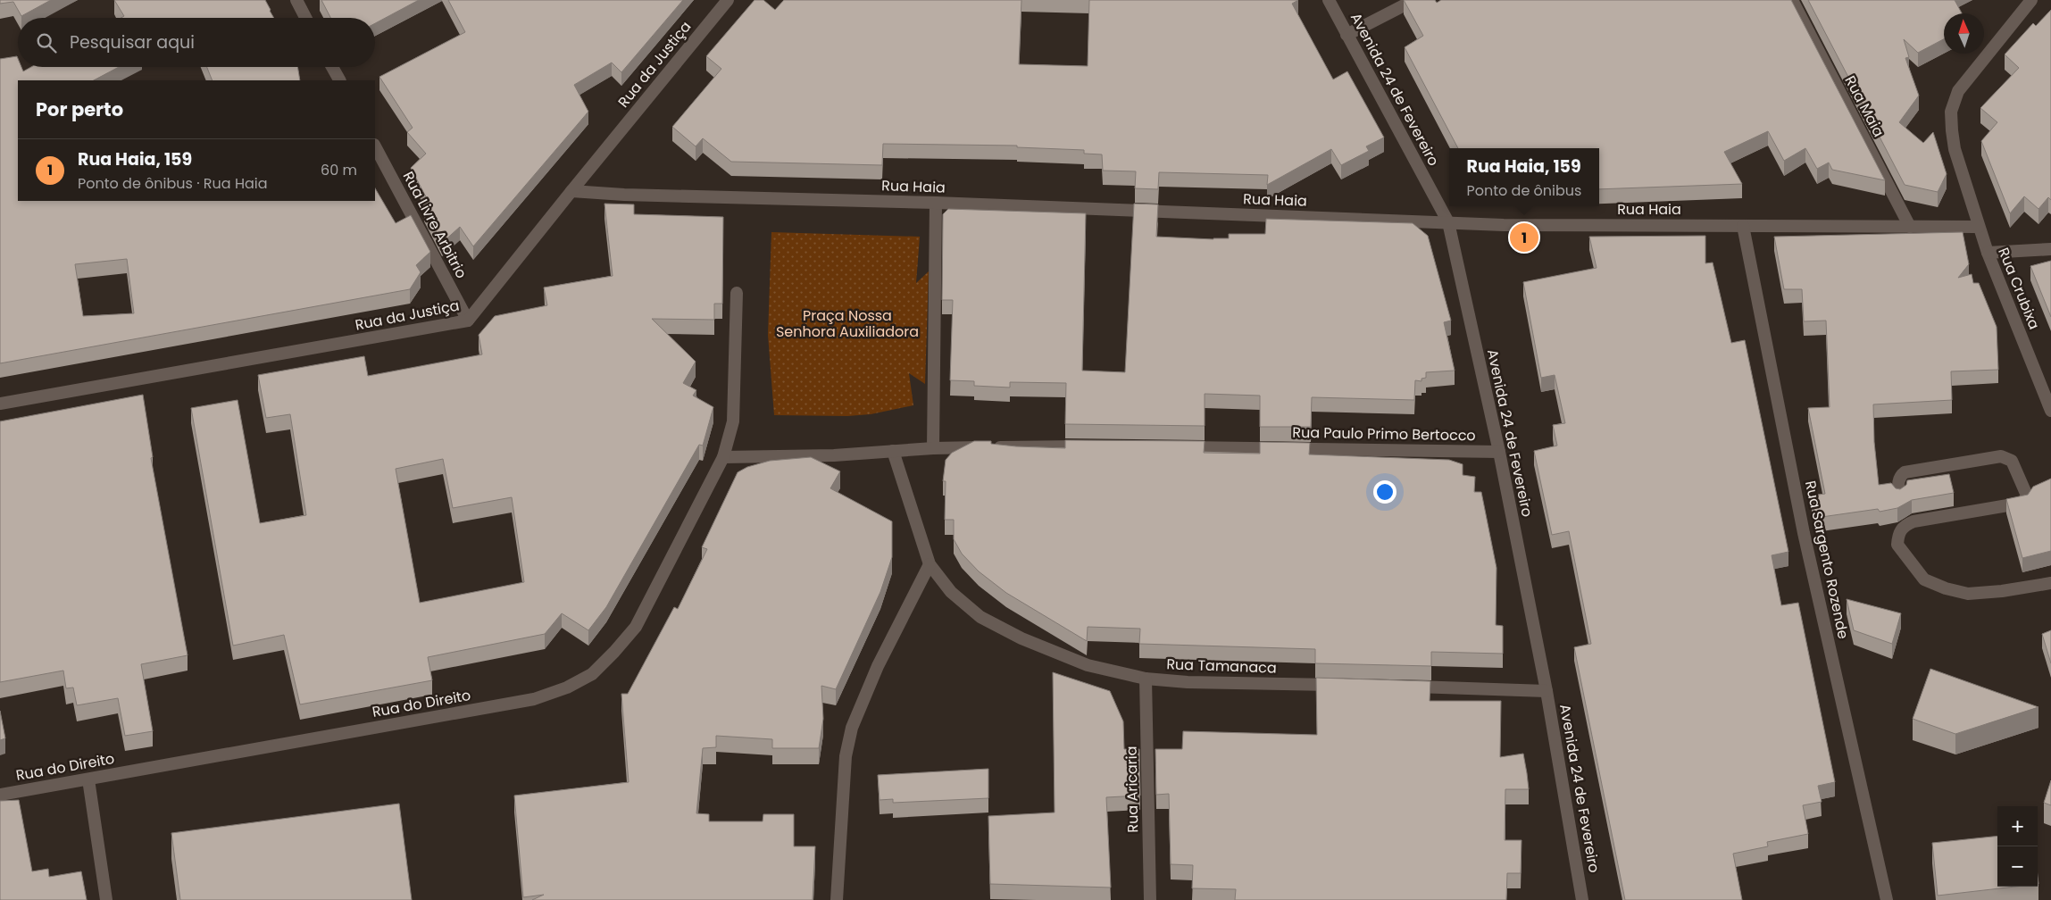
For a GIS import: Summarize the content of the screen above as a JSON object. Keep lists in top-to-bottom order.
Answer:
{
  "streets": {
    "street": [
      "Rua da Justiça",
      "Avenida 24 de Fevereiro",
      "Rua Maia",
      "Rua Haia",
      "Rua Livre Arbitrio",
      "Rua Crubixa",
      "Rua Paulo Primo Bertocco",
      "Rua Sargento Rozende",
      "Rua Tamanaca",
      "Rua do Direito",
      "Rua Aricaria"
    ]
  },
  "crossings": [
    ["Rua da Justiça", "Rua Haia"],
    ["Rua da Justiça", "Rua Livre Arbitrio"],
    ["Avenida 24 de Fevereiro", "Rua Haia"],
    ["Avenida 24 de Fevereiro", "Rua Paulo Primo Bertocco"],
    ["Rua Maia", "Rua Haia"],
    ["Rua Haia", "Rua Crubixa"],
    ["Rua Haia", "Rua Sargento Rozende"],
    ["Rua Tamanaca", "Rua Aricaria"]
  ],
  "parks": ["Praça Nossa Senhora Auxiliadora"],
  "north": "top",
  "page": {
    "search": "Pesquisar aqui",
    "heading": "Por perto",
    "list": [
      {
        "mark": "1",
        "name": "Rua Haia, 159",
        "note": "Ponto de ônibus · Rua Haia",
        "value": "60 m"
      }
    ],
    "popup": ["Rua Haia, 159", "Ponto de ônibus"],
    "pins": "1",
    "map_buttons": ["+", "−"]
  }
}
